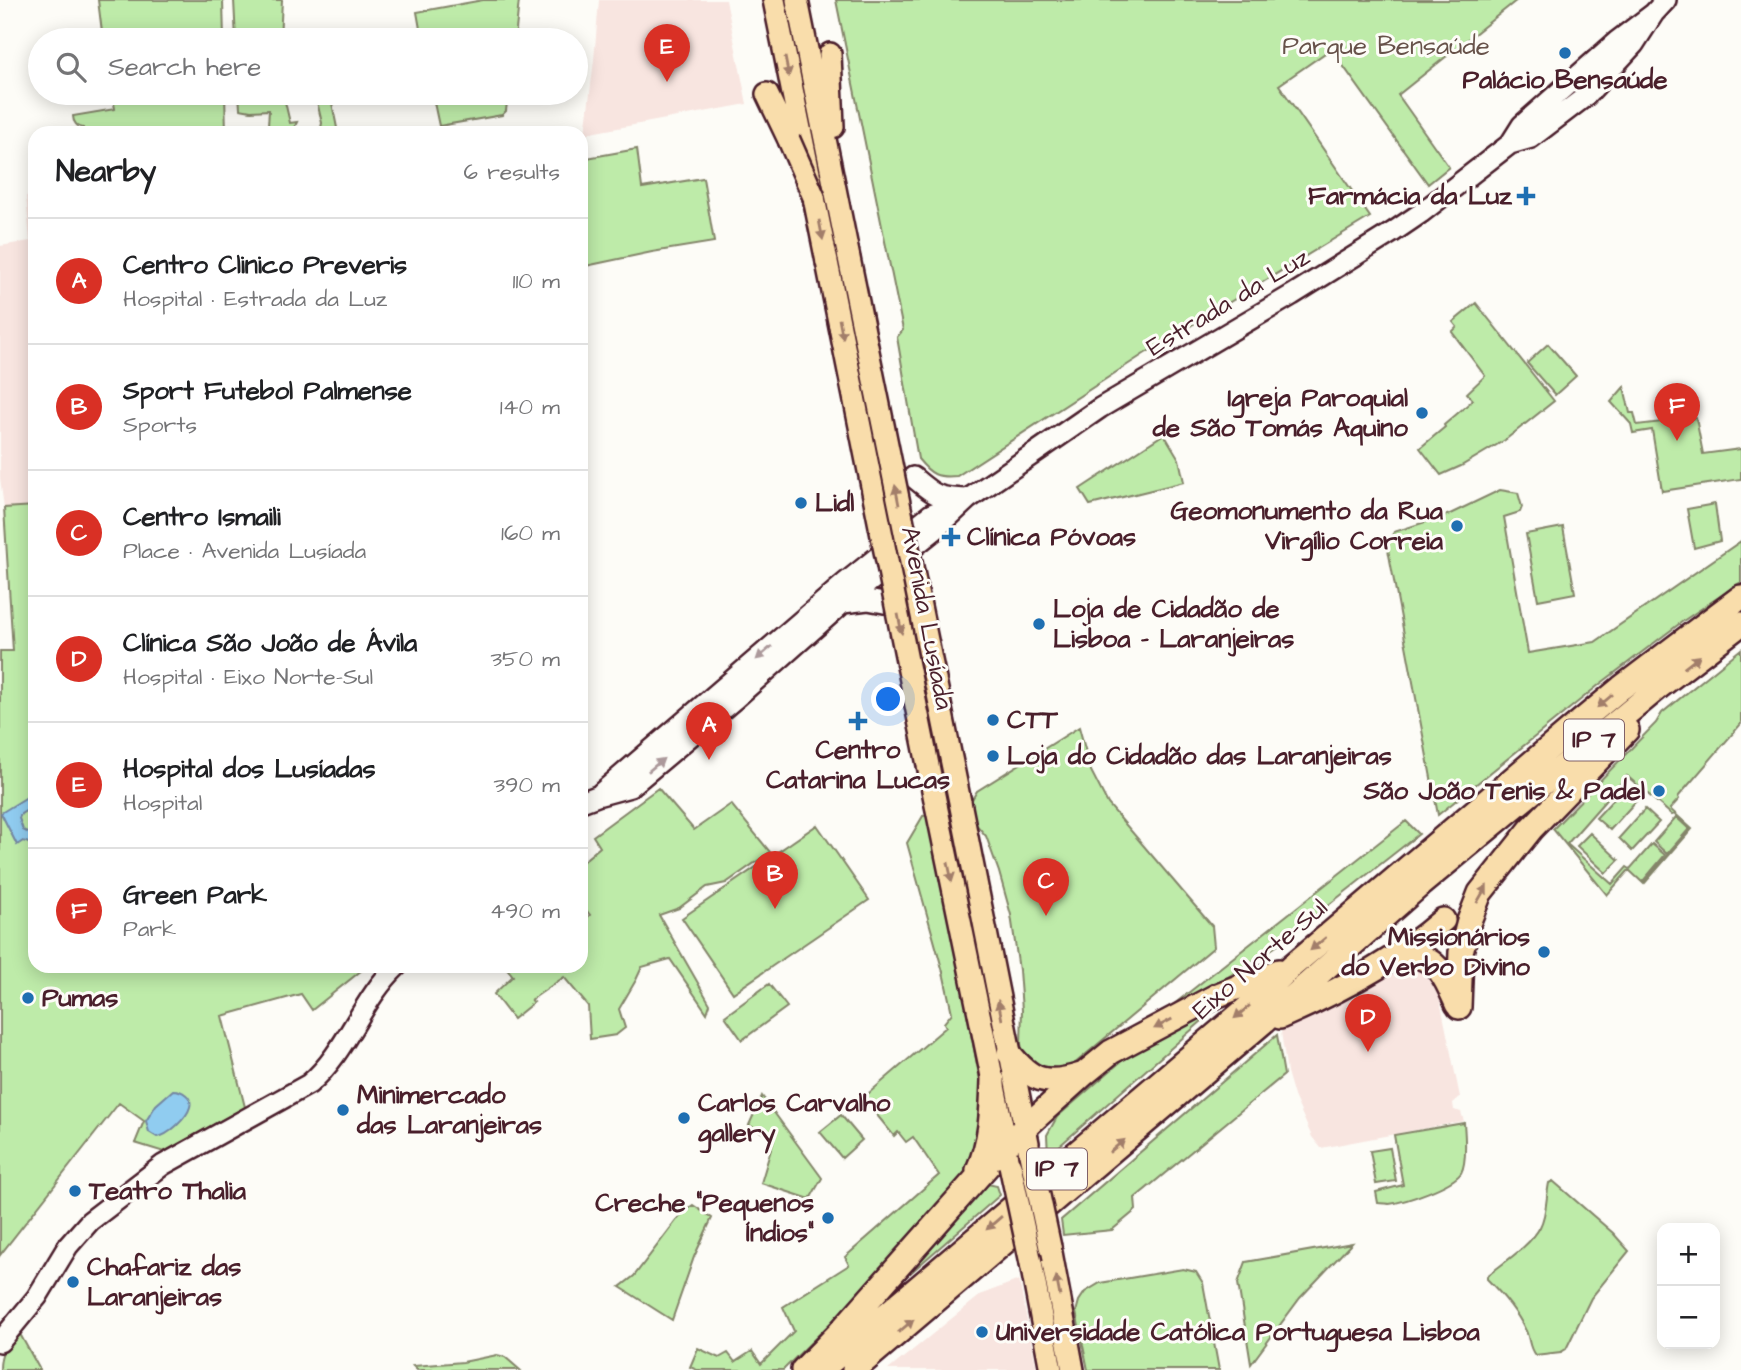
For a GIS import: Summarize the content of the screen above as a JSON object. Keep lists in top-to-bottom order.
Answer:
{
  "streets": {
    "highway": ["IP 7", "Eixo Norte-Sul"],
    "main road": ["Estrada da Luz", "Avenida Lusíada"]
  },
  "parks": ["Parque Bensaúde"],
  "places": {
    "other": [
      "Palácio Bensaúde",
      "Igreja Paroquial de São Tomás Aquino",
      "Lidl",
      "Geomonumento da Rua Virgílio Correia",
      "Loja de Cidadão de Lisboa - Laranjeiras",
      "CTT",
      "Loja do Cidadão das Laranjeiras",
      "São João Tenis & Padel",
      "Missionários do Verbo Divino",
      "Pumas",
      "Minimercado das Laranjeiras",
      "Carlos Carvalho gallery",
      "Teatro Thalia",
      "Creche \"Pequenos Índios\"",
      "Chafariz das Laranjeiras",
      "Universidade Católica Portuguesa Lisboa"
    ],
    "health": ["Farmácia da Luz", "Clínica Póvoas", "Centro Catarina Lucas"]
  },
  "page": {
    "pins": [
      "E",
      "F",
      "A",
      "B",
      "C",
      "D"
    ],
    "search": "Search here",
    "heading": ["Nearby", "6 results"],
    "list": [
      {
        "mark": "A",
        "name": "Centro Clinico Preveris",
        "note": "Hospital · Estrada da Luz",
        "value": "110 m"
      },
      {
        "mark": "B",
        "name": "Sport Futebol Palmense",
        "note": "Sports",
        "value": "140 m"
      },
      {
        "mark": "C",
        "name": "Centro Ismaili",
        "note": "Place · Avenida Lusíada",
        "value": "160 m"
      },
      {
        "mark": "D",
        "name": "Clínica São João de Ávila",
        "note": "Hospital · Eixo Norte-Sul",
        "value": "350 m"
      },
      {
        "mark": "E",
        "name": "Hospital dos Lusíadas",
        "note": "Hospital",
        "value": "390 m"
      },
      {
        "mark": "F",
        "name": "Green Park",
        "note": "Park",
        "value": "490 m"
      }
    ],
    "map_buttons": ["+", "−"]
  }
}
